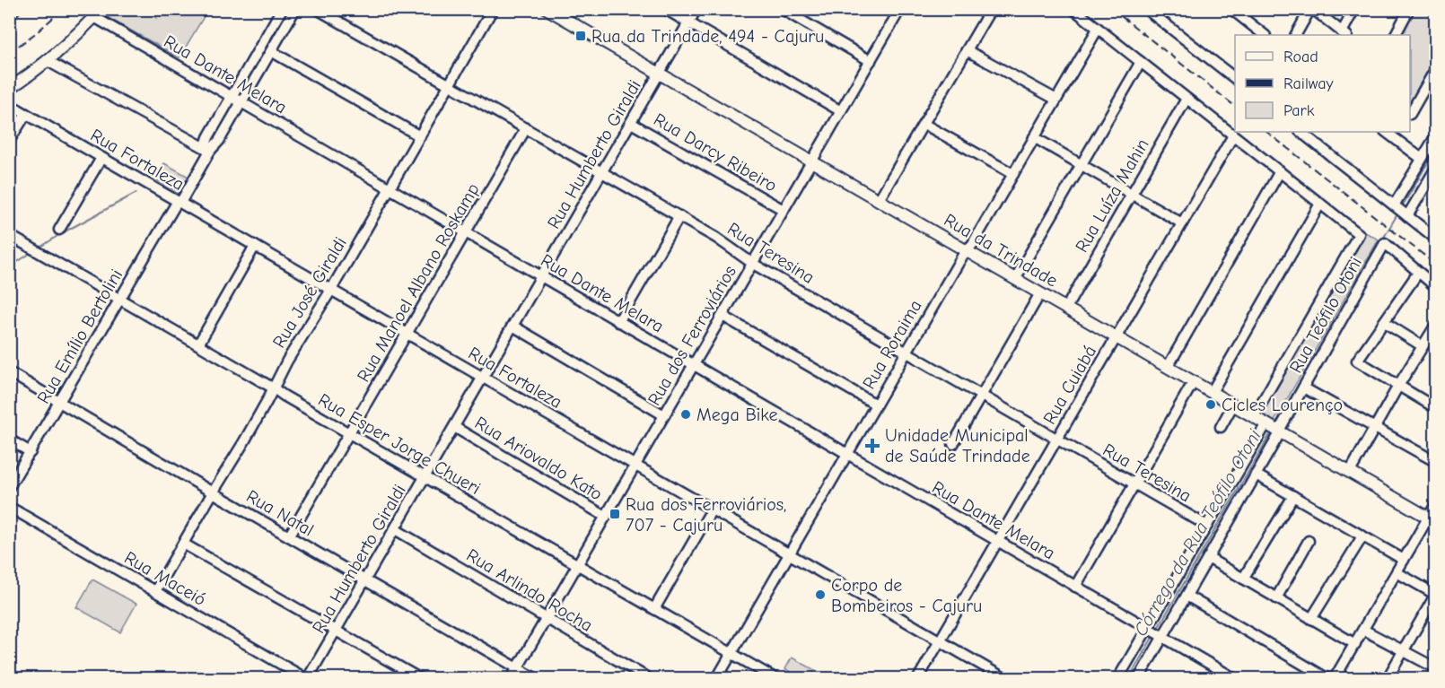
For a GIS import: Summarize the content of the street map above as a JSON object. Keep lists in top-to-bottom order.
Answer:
{
  "streets": {
    "main road": ["Rua da Trindade"],
    "street": [
      "Rua Dante Melara",
      "Rua Darcy Ribeiro",
      "Rua Humberto Giraldi",
      "Rua Fortaleza",
      "Rua Luíza Mahin",
      "Rua Teresina",
      "Rua Manoel Albano Roskamp",
      "Rua José Giraldi",
      "Rua Teófilo Otoni",
      "Rua dos Ferroviários",
      "Rua Emílio Bertolini",
      "Rua Roraima",
      "Rua Cuiabá",
      "Rua Esper Jorge Chueri",
      "Rua Ariovaldo Kato",
      "Rua Natal",
      "Rua Maceió",
      "Rua Arlindo Rocha"
    ]
  },
  "crossings": [
    ["Rua Dante Melara", "Rua Humberto Giraldi"],
    ["Rua Dante Melara", "Rua Manoel Albano Roskamp"],
    ["Rua Dante Melara", "Rua José Giraldi"],
    ["Rua Dante Melara", "Rua Teófilo Otoni"],
    ["Rua Dante Melara", "Rua dos Ferroviários"],
    ["Rua Dante Melara", "Rua Emílio Bertolini"],
    ["Rua Dante Melara", "Rua Roraima"],
    ["Rua Dante Melara", "Rua Cuiabá"],
    ["Rua Darcy Ribeiro", "Rua Humberto Giraldi"],
    ["Rua Darcy Ribeiro", "Rua dos Ferroviários"],
    ["Rua Humberto Giraldi", "Rua Fortaleza"],
    ["Rua Humberto Giraldi", "Rua da Trindade"],
    ["Rua Humberto Giraldi", "Rua Teresina"],
    ["Rua Humberto Giraldi", "Rua Esper Jorge Chueri"],
    ["Rua Humberto Giraldi", "Rua Ariovaldo Kato"],
    ["Rua Humberto Giraldi", "Rua Natal"],
    ["Rua Humberto Giraldi", "Rua Maceió"],
    ["Rua Humberto Giraldi", "Rua Arlindo Rocha"],
    ["Rua Fortaleza", "Rua Manoel Albano Roskamp"],
    ["Rua Fortaleza", "Rua José Giraldi"],
    ["Rua Fortaleza", "Rua dos Ferroviários"],
    ["Rua Fortaleza", "Rua Emílio Bertolini"],
    ["Rua Fortaleza", "Rua Roraima"],
    ["Rua Fortaleza", "Rua Cuiabá"],
    ["Rua Luíza Mahin", "Rua da Trindade"],
    ["Rua da Trindade", "Rua Teófilo Otoni"],
    ["Rua da Trindade", "Rua dos Ferroviários"],
    ["Rua da Trindade", "Rua Roraima"],
    ["Rua da Trindade", "Rua Cuiabá"],
    ["Rua Teresina", "Rua Manoel Albano Roskamp"],
    ["Rua Teresina", "Rua José Giraldi"],
    ["Rua Teresina", "Rua dos Ferroviários"],
    ["Rua Teresina", "Rua Roraima"],
    ["Rua Teresina", "Rua Cuiabá"],
    ["Rua Manoel Albano Roskamp", "Rua Esper Jorge Chueri"],
    ["Rua Manoel Albano Roskamp", "Rua Natal"],
    ["Rua José Giraldi", "Rua Esper Jorge Chueri"],
    ["Rua José Giraldi", "Rua Natal"],
    ["Rua José Giraldi", "Rua Maceió"],
    ["Rua dos Ferroviários", "Rua Esper Jorge Chueri"],
    ["Rua dos Ferroviários", "Rua Ariovaldo Kato"],
    ["Rua dos Ferroviários", "Rua Natal"],
    ["Rua dos Ferroviários", "Rua Arlindo Rocha"],
    ["Rua Emílio Bertolini", "Rua Esper Jorge Chueri"],
    ["Rua Emílio Bertolini", "Rua Natal"],
    ["Rua Roraima", "Rua Esper Jorge Chueri"]
  ],
  "water": ["Córrego da Rua Teófilo Otoni"],
  "places": {
    "transit": ["Rua da Trindade, 494 - Cajuru", "Rua dos Ferroviários, 707 - Cajuru"],
    "other": ["Cicles Lourenço", "Mega Bike", "Corpo de Bombeiros - Cajuru"],
    "health": ["Unidade Municipal de Saúde Trindade"]
  },
  "legend": ["Road", "Railway", "Park"]
}
